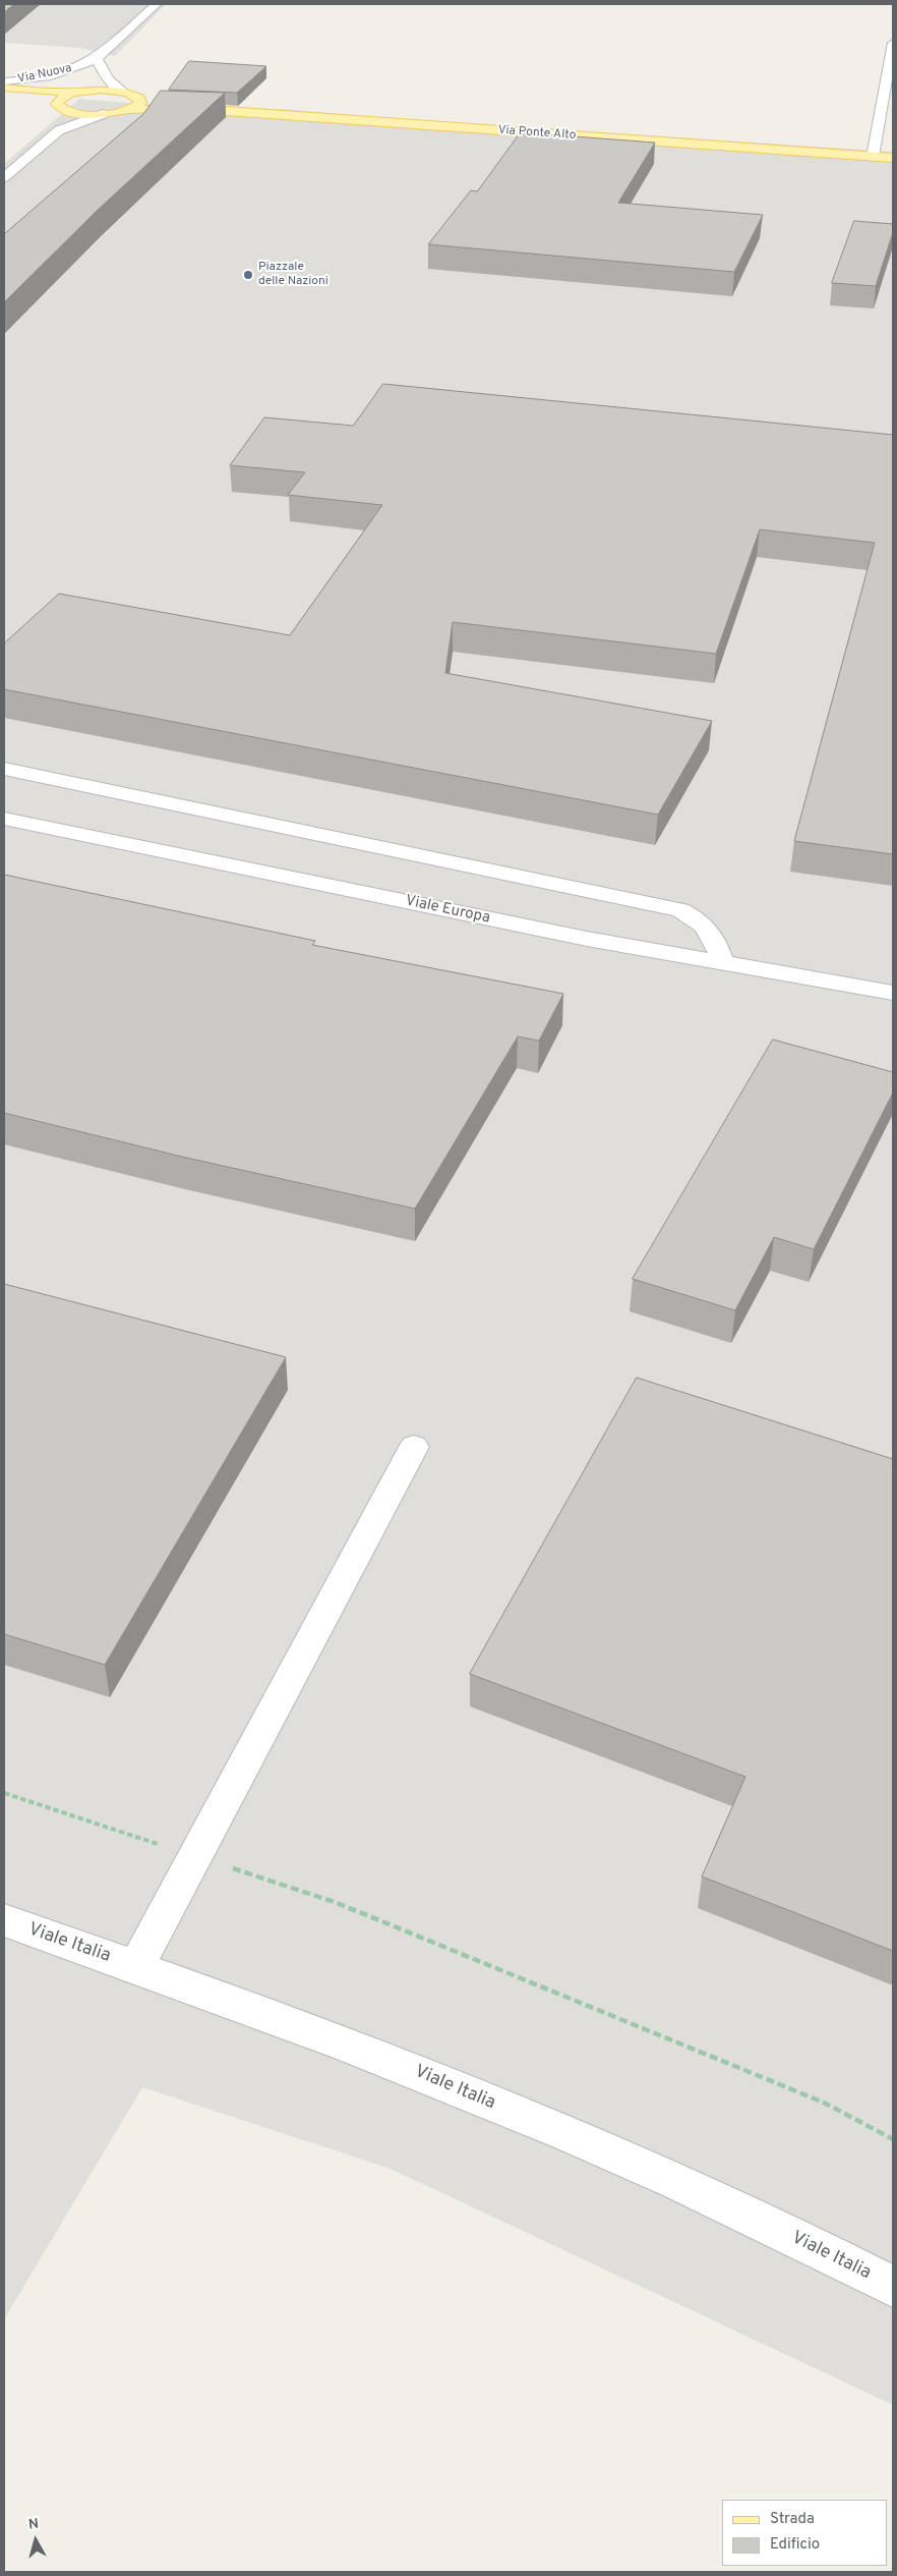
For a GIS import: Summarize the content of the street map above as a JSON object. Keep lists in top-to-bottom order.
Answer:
{
  "streets": {
    "main road": ["Via Ponte Alto"],
    "street": ["Via Nuova", "Viale Europa", "Viale Italia"]
  },
  "crossings": [
    ["Via Nuova", "Via Ponte Alto"]
  ],
  "places": ["Piazzale delle Nazioni"],
  "legend": ["Strada", "Edificio"],
  "north": "top"
}
